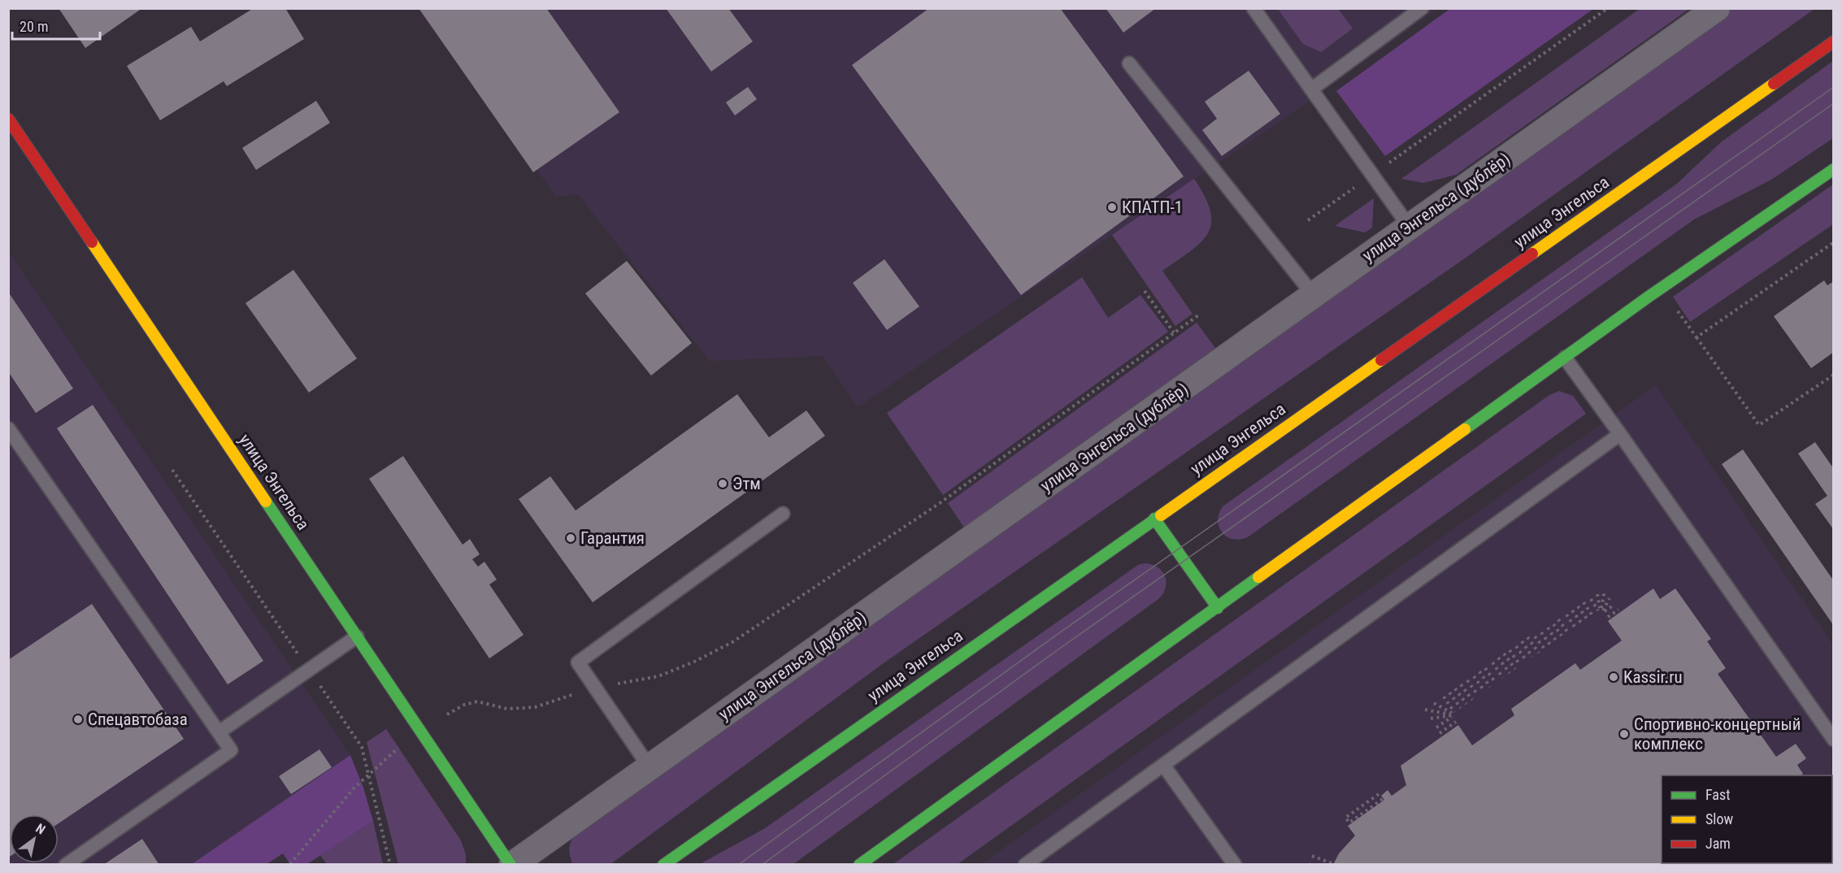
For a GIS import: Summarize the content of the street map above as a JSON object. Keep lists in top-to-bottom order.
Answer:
{
  "streets": {
    "main road": ["улица Энгельса"],
    "street": ["улица Энгельса (дублёр)"]
  },
  "crossings": [
    ["улица Энгельса (дублёр)", "улица Энгельса"]
  ],
  "places": [
    "КПАТП-1",
    "Этм",
    "Гарантия",
    "Kassir.ru",
    "Спецавтобаза",
    "Спортивно-концертный комплекс"
  ],
  "legend": ["Fast", "Slow", "Jam"],
  "scale_bar": "20 m",
  "north": "top right"
}
